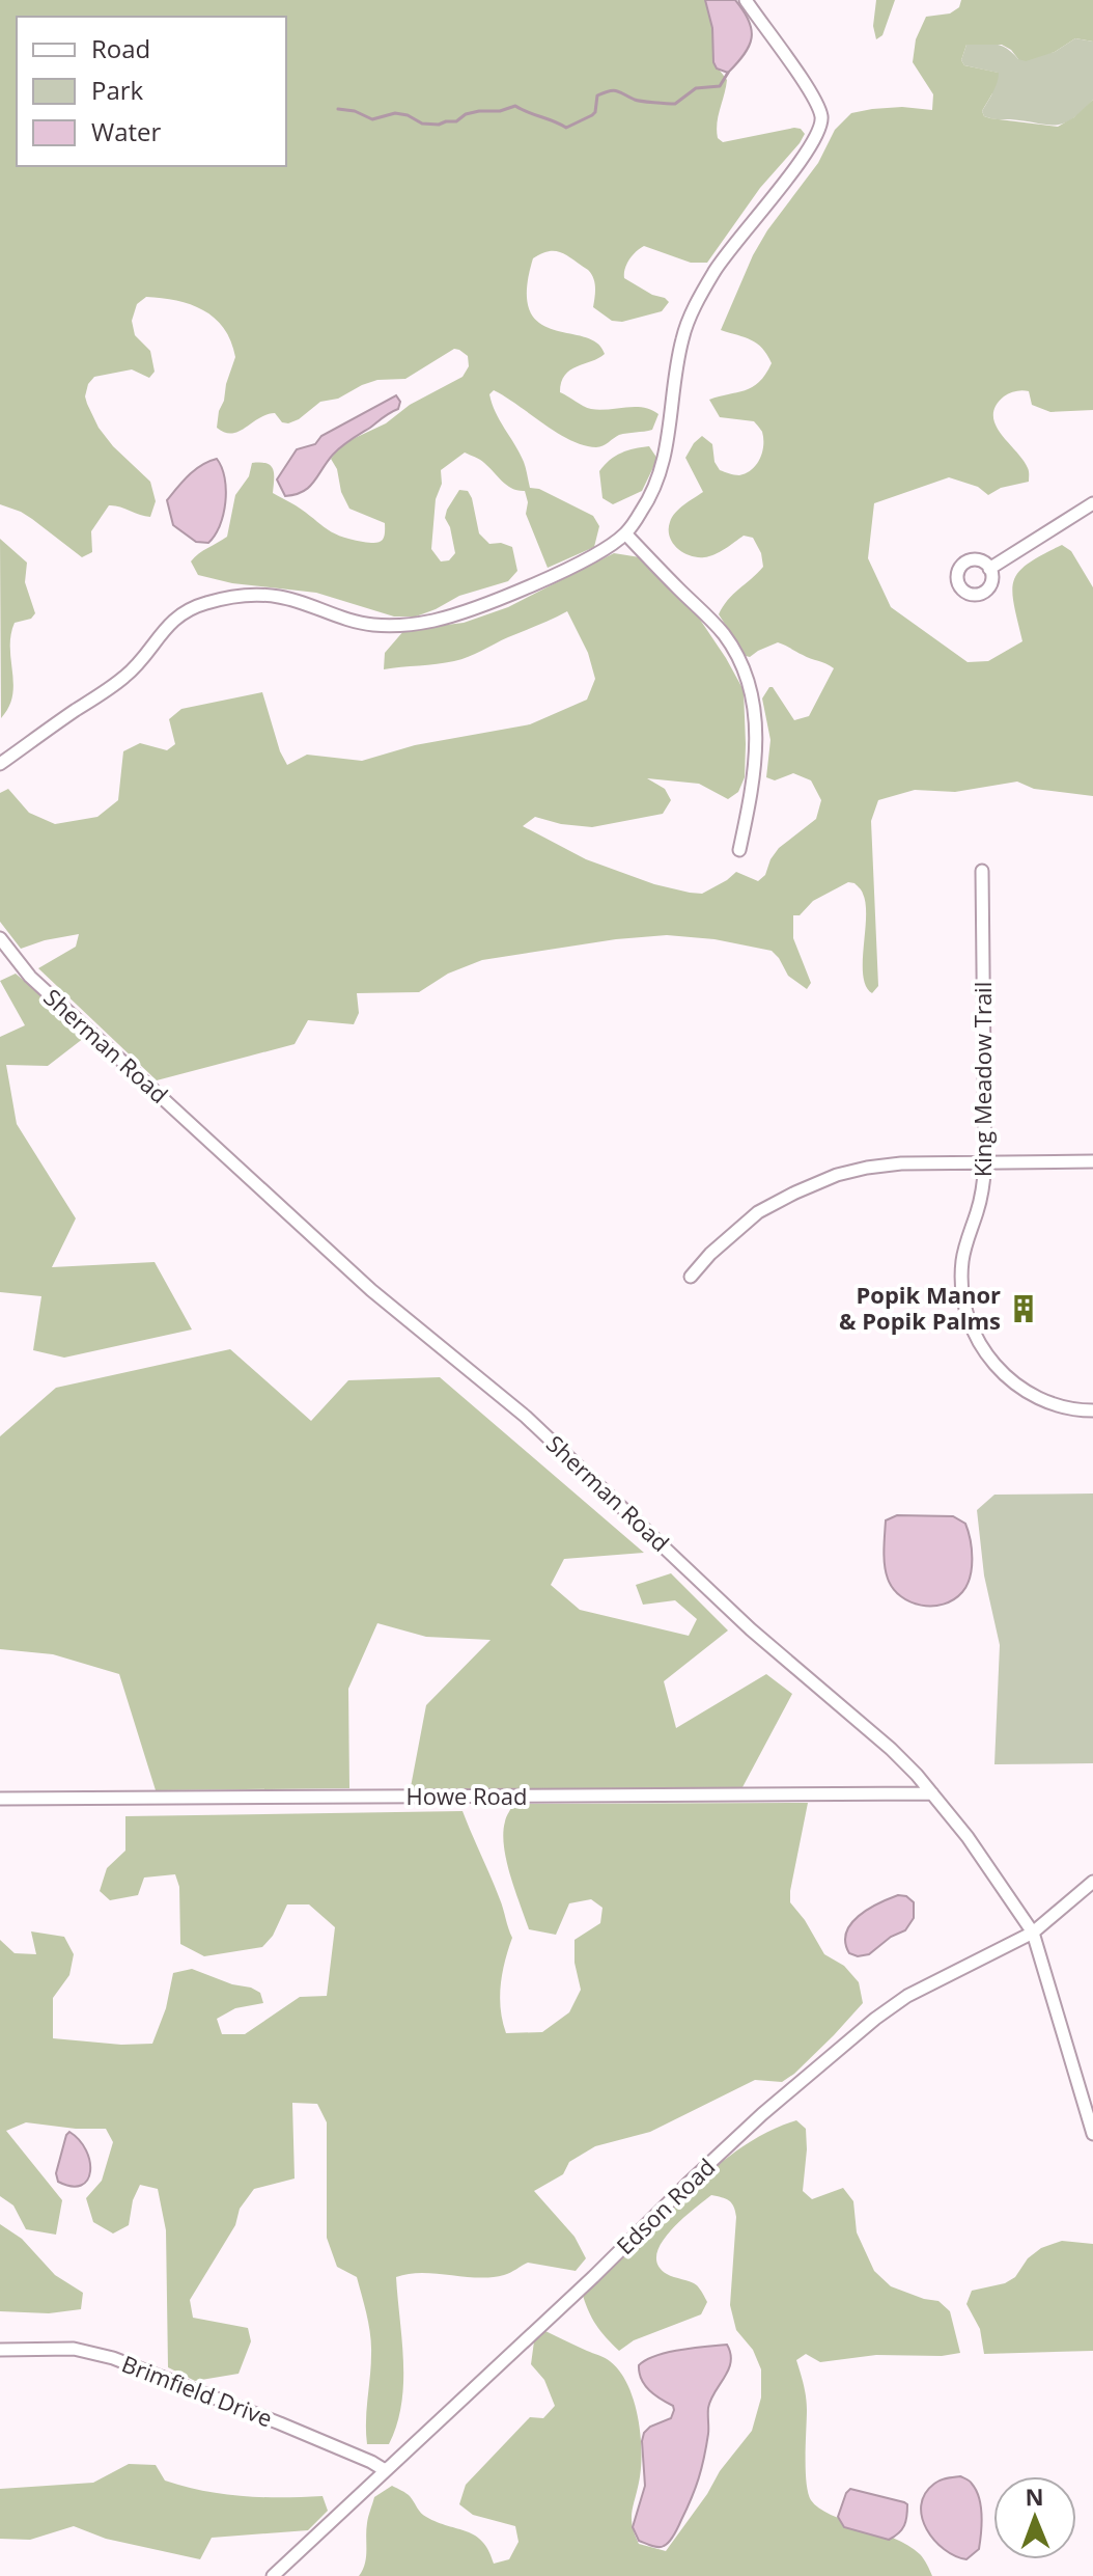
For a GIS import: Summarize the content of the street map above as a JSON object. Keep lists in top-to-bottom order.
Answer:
{
  "streets": {
    "street": [
      "Sherman Road",
      "King Meadow Trail",
      "Howe Road",
      "Edson Road",
      "Brimfield Drive"
    ]
  },
  "crossings": [
    ["Sherman Road", "Howe Road"],
    ["Sherman Road", "Edson Road"],
    ["Edson Road", "Brimfield Drive"]
  ],
  "places": {
    "building": ["Popik Manor & Popik Palms"]
  },
  "legend": ["Road", "Park", "Water"],
  "north": "top"
}
